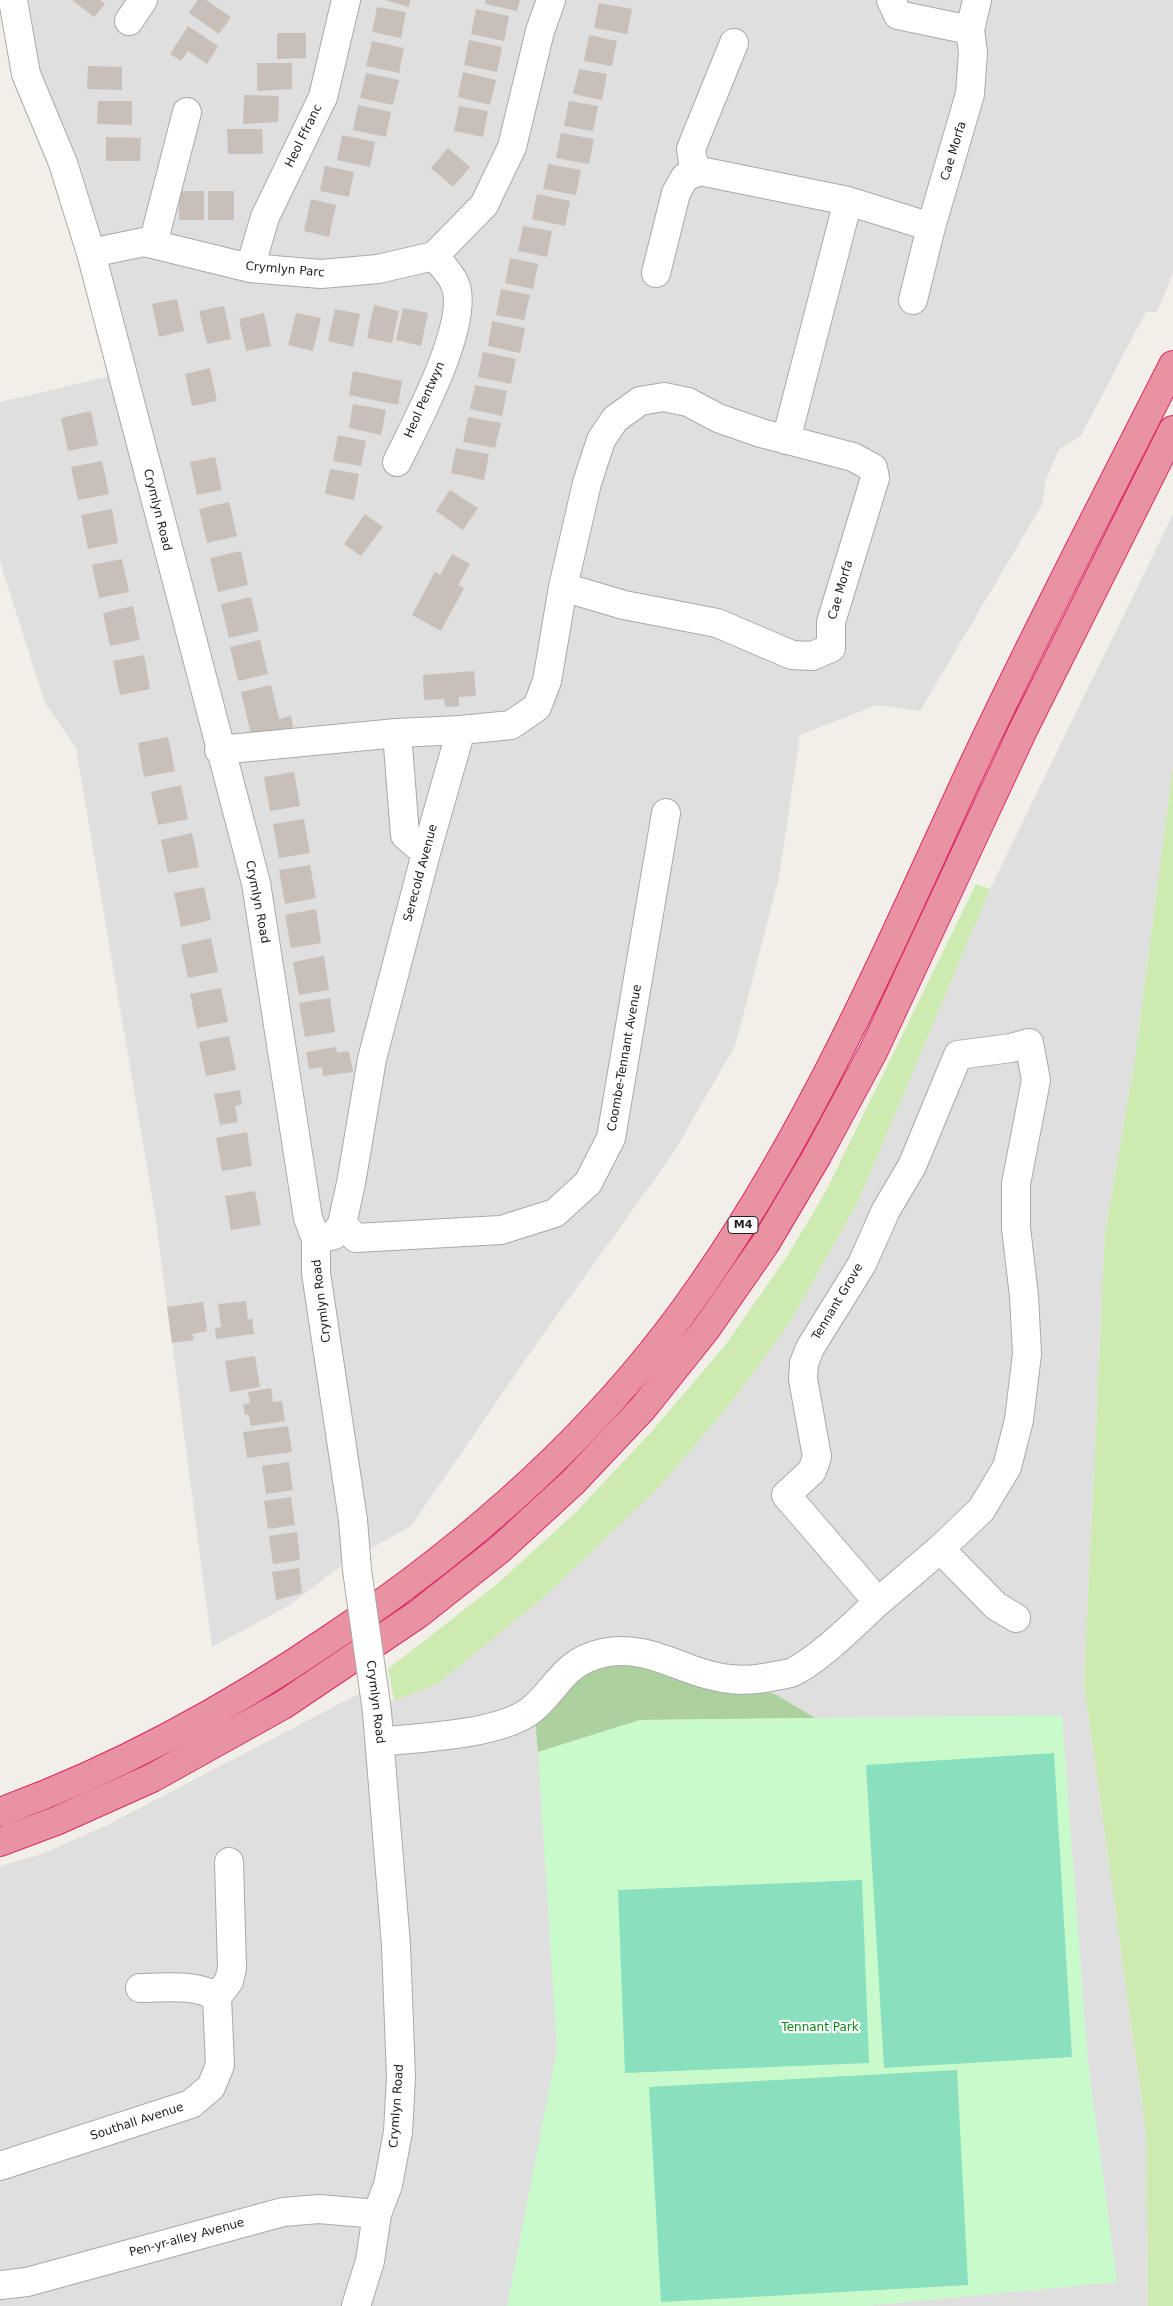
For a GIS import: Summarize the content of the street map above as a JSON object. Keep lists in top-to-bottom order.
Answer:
{
  "streets": {
    "highway": ["M4"],
    "street": [
      "Heol Ffranc",
      "Cae Morfa",
      "Crymlyn Parc",
      "Heol Pentwyn",
      "Crymlyn Road",
      "Serecold Avenue",
      "Coombe-Tennant Avenue",
      "Tennant Grove",
      "Southall Avenue",
      "Pen-yr-alley Avenue"
    ]
  },
  "crossings": [
    ["Heol Ffranc", "Crymlyn Parc"],
    ["Cae Morfa", "Serecold Avenue"],
    ["Crymlyn Parc", "Heol Pentwyn"],
    ["Crymlyn Parc", "Crymlyn Road"],
    ["Crymlyn Road", "Pen-yr-alley Avenue"],
    ["Serecold Avenue", "Coombe-Tennant Avenue"]
  ],
  "parks": ["Tennant Park"]
}
